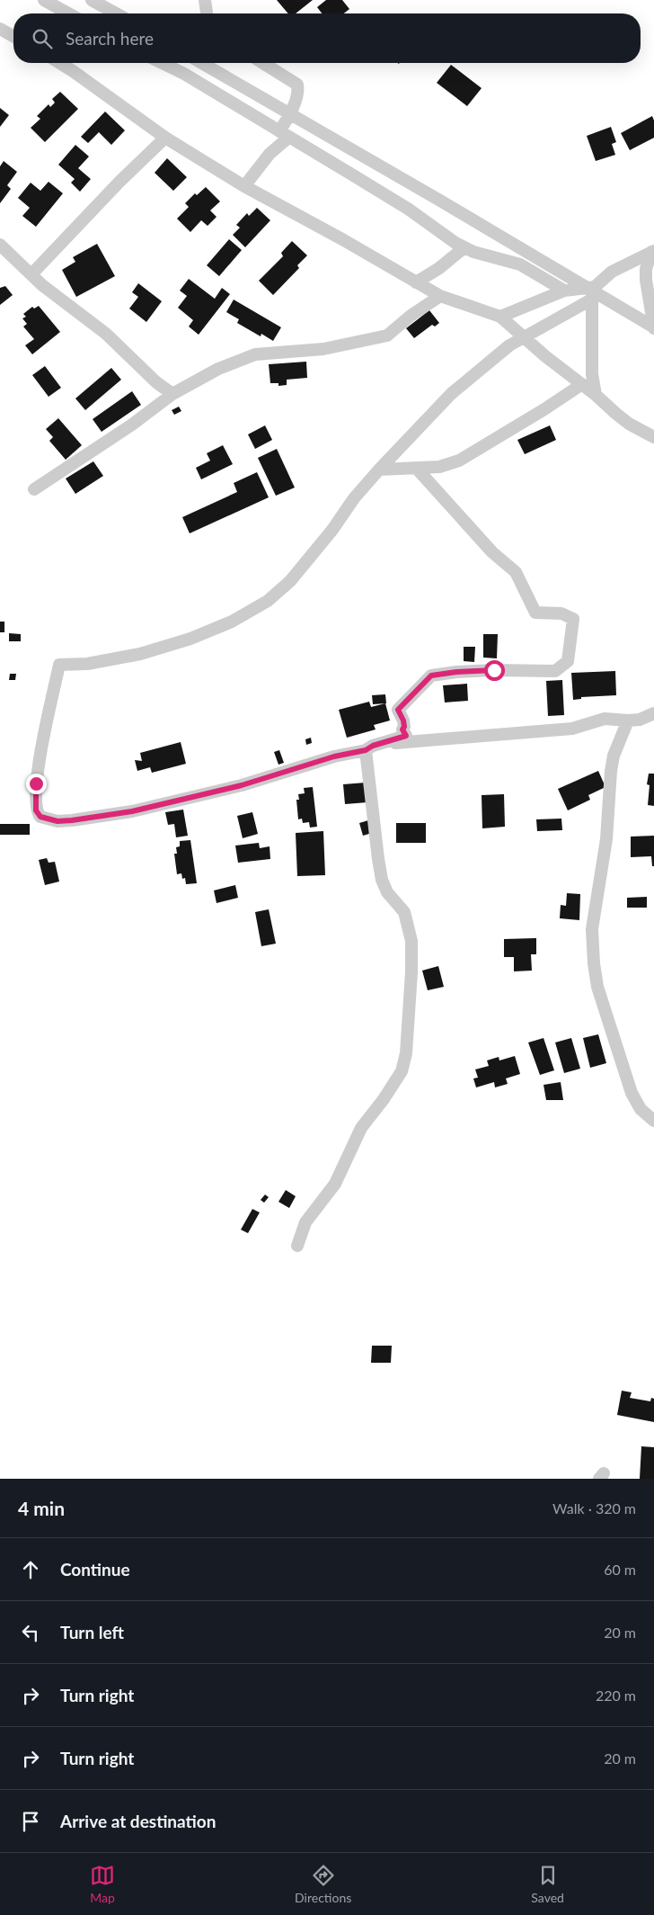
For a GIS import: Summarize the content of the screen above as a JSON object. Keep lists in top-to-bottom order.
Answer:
{
  "page": {
    "search": "Search here",
    "heading": ["4 min", "Walk · 320 m"],
    "list": [
      ["Continue", "60 m"],
      ["Turn left", "20 m"],
      ["Turn right", "220 m"],
      ["Turn right", "20 m"],
      "Arrive at destination"
    ],
    "nav": ["Map", "Directions", "Saved"]
  }
}
